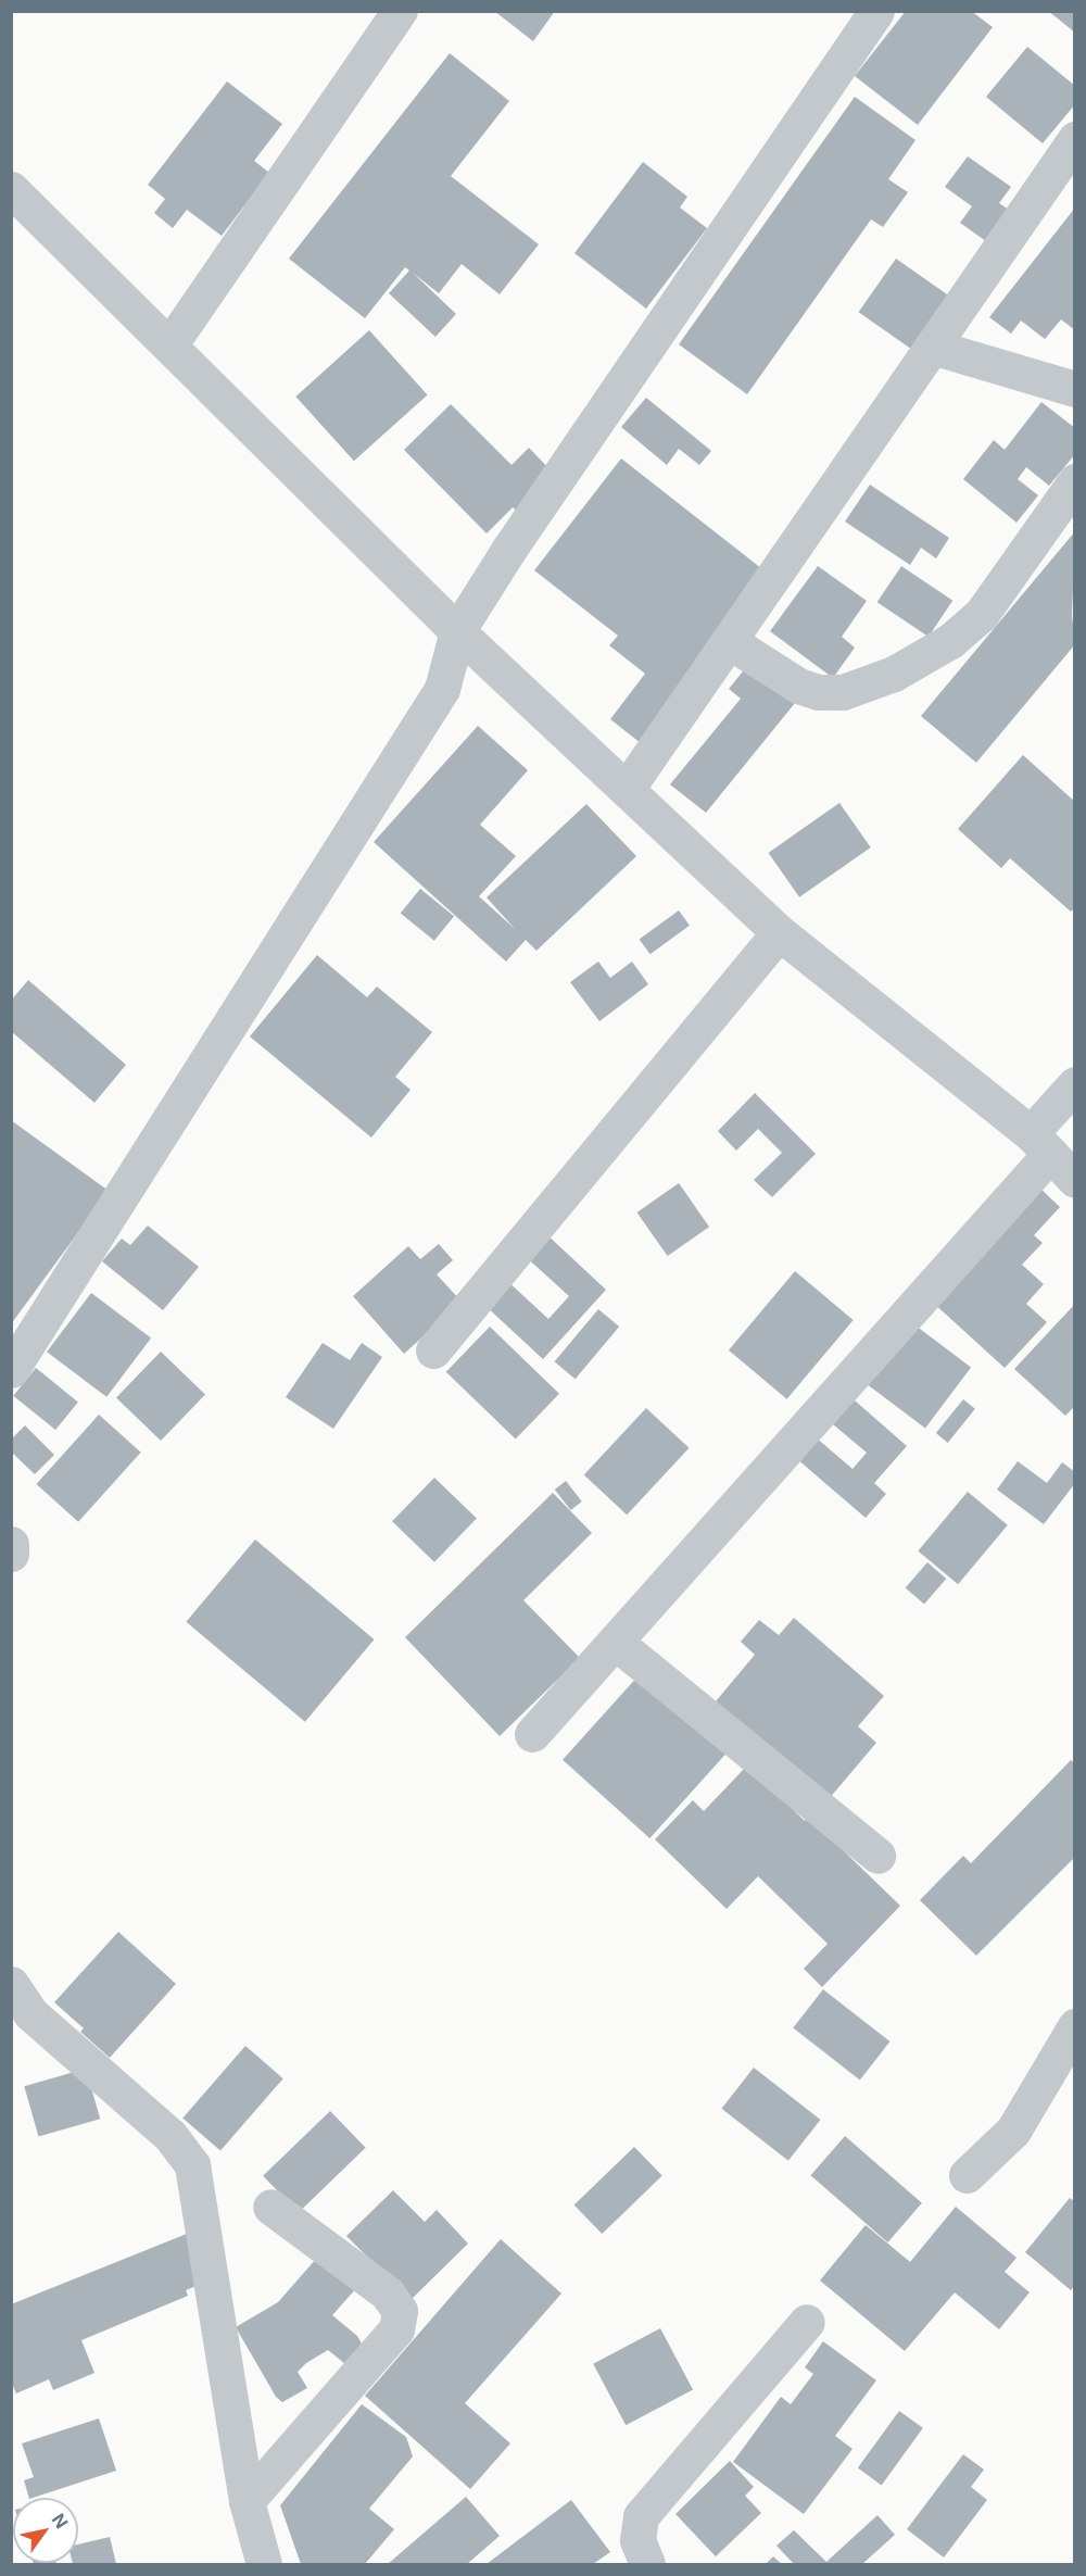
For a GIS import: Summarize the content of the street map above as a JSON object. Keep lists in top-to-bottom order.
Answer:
{
  "north": "top right"
}
